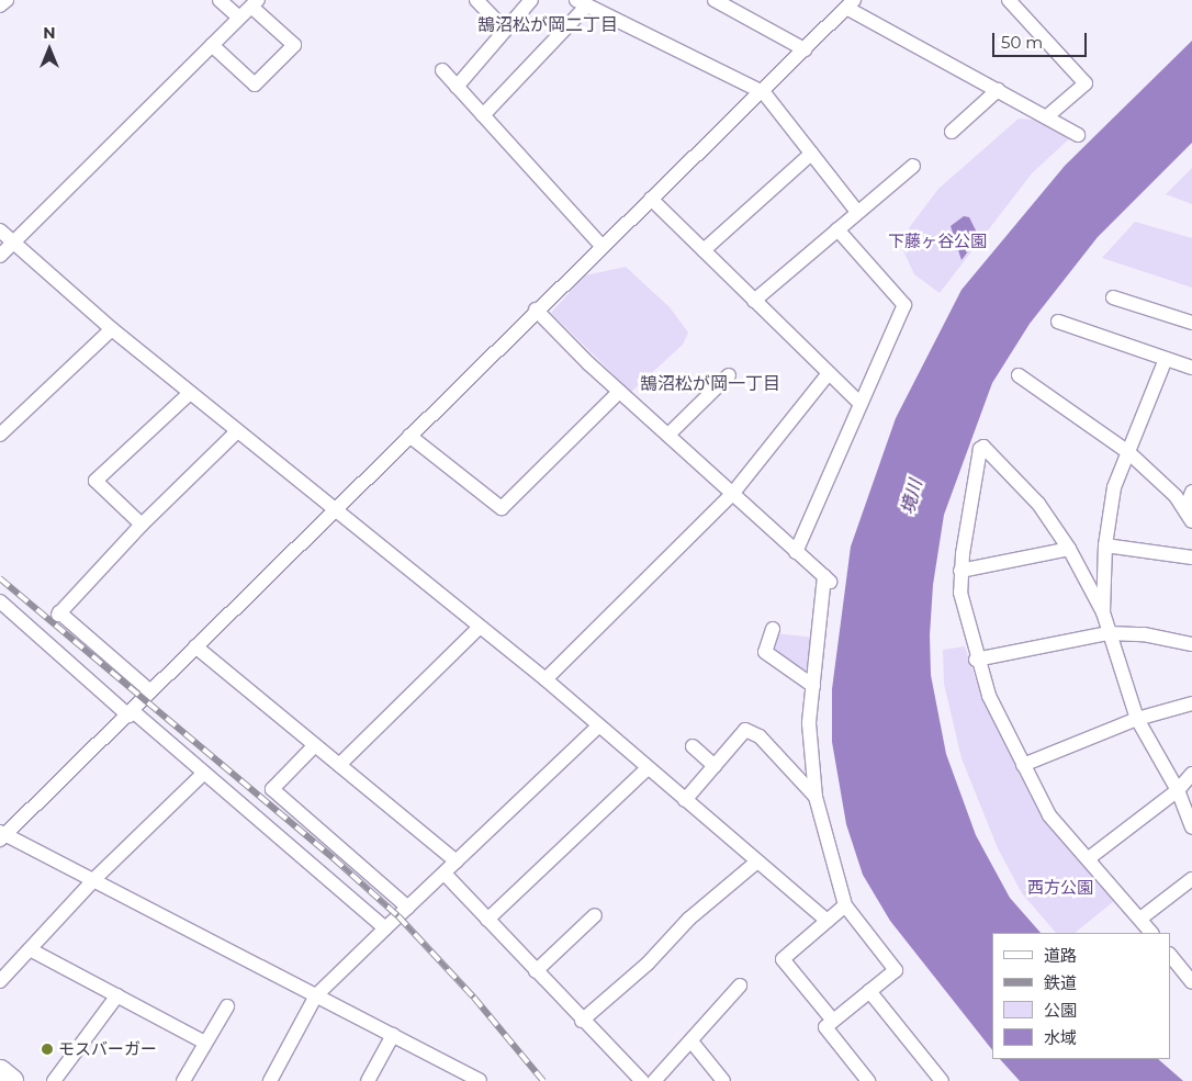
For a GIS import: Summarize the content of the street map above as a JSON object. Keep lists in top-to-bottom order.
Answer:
{
  "districts": ["鵠沼松が岡二丁目", "鵠沼松が岡一丁目"],
  "water": ["境川"],
  "parks": ["下藤ヶ谷公園", "西方公園"],
  "places": ["モスバーガー"],
  "legend": [
    "道路",
    "鉄道",
    "公園",
    "水域"
  ],
  "scale_bar": "50 m",
  "north": "top"
}
